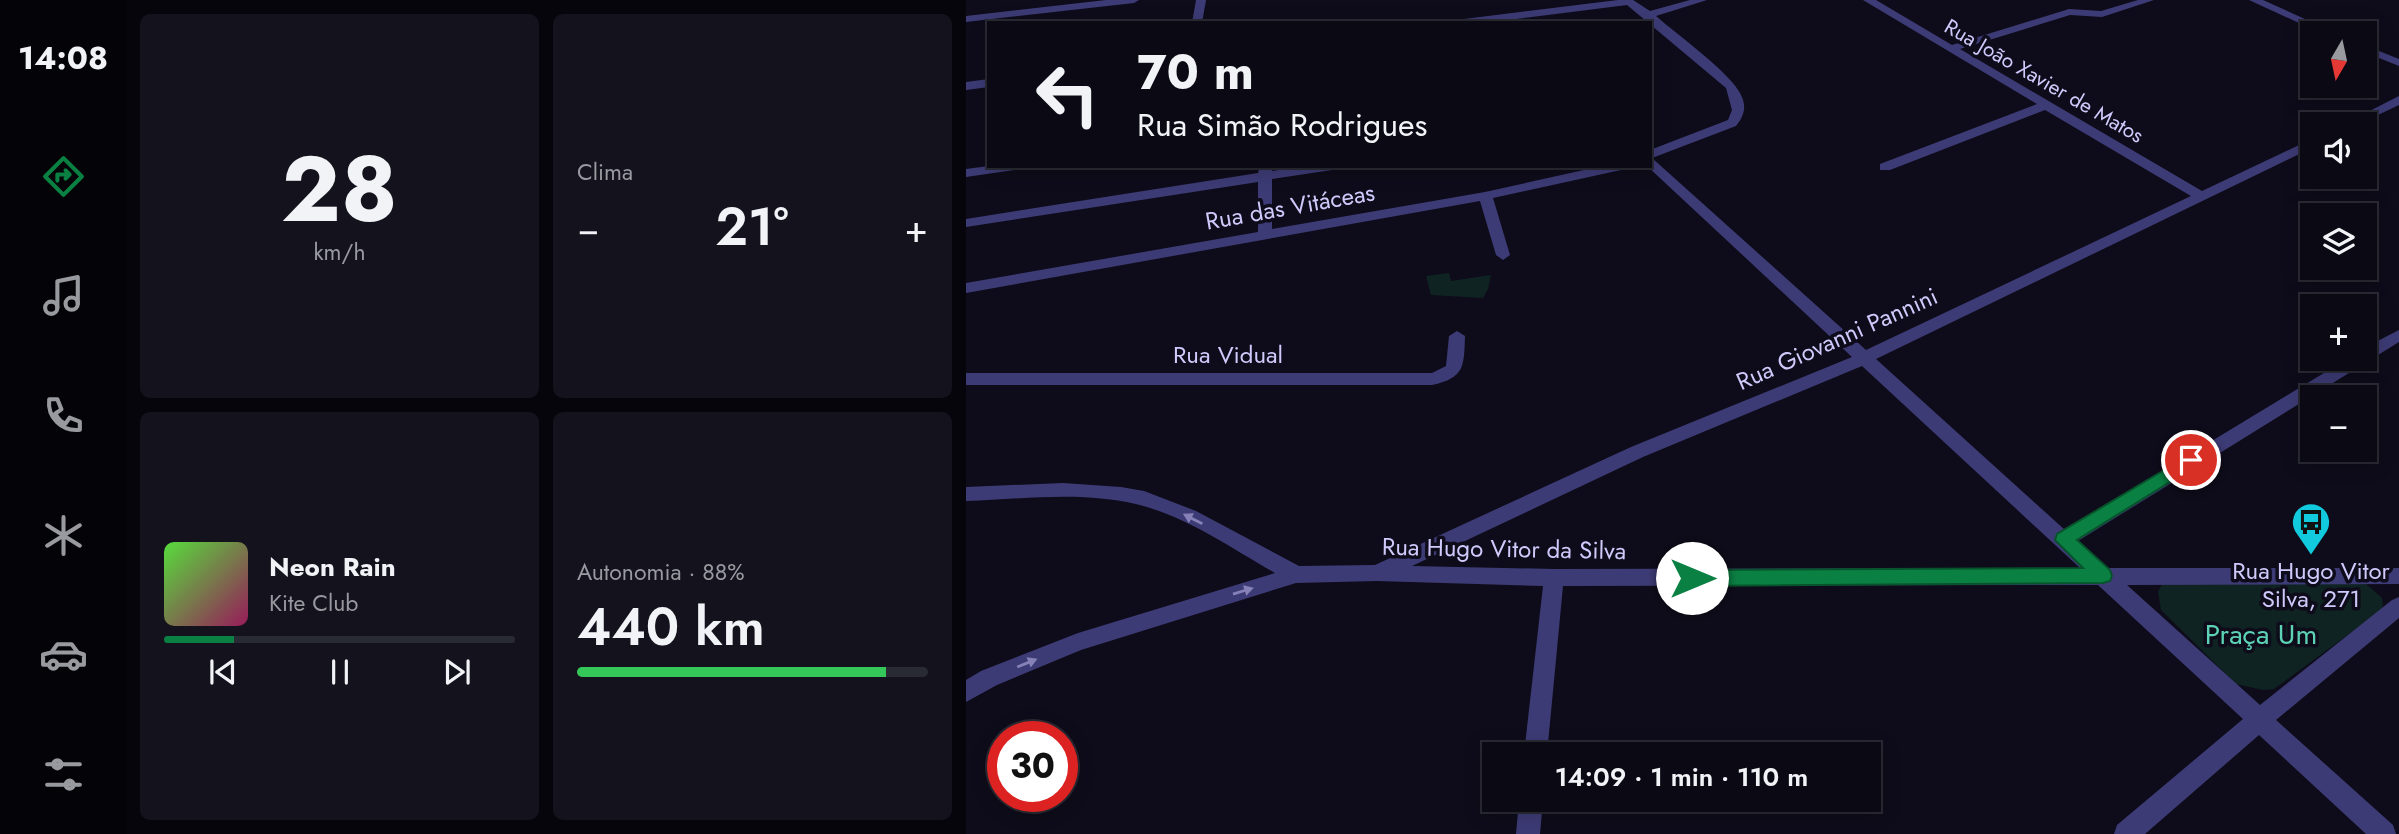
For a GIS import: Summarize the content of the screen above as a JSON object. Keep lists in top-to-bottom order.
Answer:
{
  "streets": {
    "street": [
      "Rua João Xavier de Matos",
      "Rua das Vitáceas",
      "Rua Giovanni Pannini",
      "Rua Vidual",
      "Rua Hugo Vitor da Silva"
    ]
  },
  "crossings": [
    ["Rua João Xavier de Matos", "Rua Giovanni Pannini"],
    ["Rua Giovanni Pannini", "Rua Hugo Vitor da Silva"]
  ],
  "parks": ["Praça Um"],
  "places": {
    "bus stop": ["Rua Hugo Vitor Silva, 271"]
  },
  "north": "bottom",
  "page": {
    "tabs": "14:08",
    "tile": [
      ["28", "km/h"],
      "Clima",
      ["Autonomia · 88%", "440 km"]
    ],
    "map_buttons": ["+", "−"],
    "turn": ["70 m", "Rua Simão Rodrigues"],
    "heat": ["−", "21°", "+"],
    "song": ["Neon Rain", "Kite Club"],
    "limit": "30",
    "trip": "14:09 · 1 min · 110 m"
  }
}
